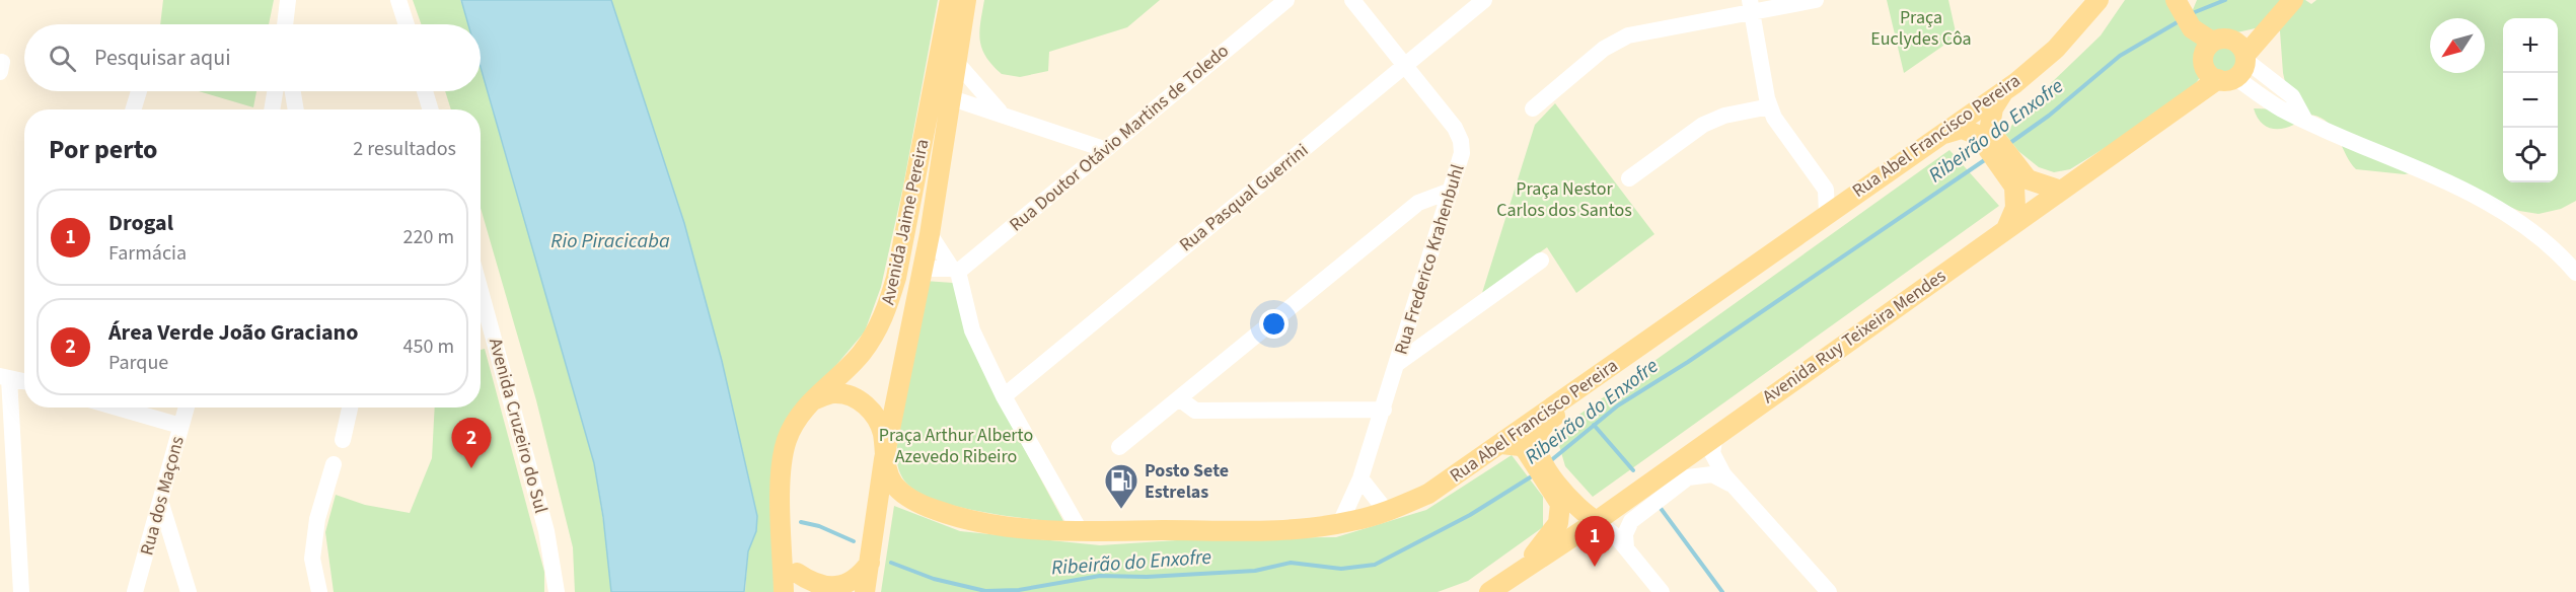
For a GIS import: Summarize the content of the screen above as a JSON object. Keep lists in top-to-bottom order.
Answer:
{
  "streets": {
    "main road": ["Rua Abel Francisco Pereira", "Avenida Jaime Pereira", "Avenida Ruy Teixeira Mendes"],
    "street": [
      "Rua Doutor Otávio Martins de Toledo",
      "Rua Pasqual Guerrini",
      "Rua Frederico Krahenbuhl",
      "Avenida Cruzeiro do Sul",
      "Rua dos Maçons"
    ]
  },
  "crossings": [
    ["Rua Abel Francisco Pereira", "Avenida Jaime Pereira"],
    ["Rua Abel Francisco Pereira", "Rua Frederico Krahenbuhl"],
    ["Rua Pasqual Guerrini", "Rua Frederico Krahenbuhl"]
  ],
  "water": ["Ribeirão do Enxofre", "Rio Piracicaba"],
  "parks": ["Praça Euclydes Côa", "Praça Nestor Carlos dos Santos", "Praça Arthur Alberto Azevedo Ribeiro"],
  "places": {
    "fuel station": ["Posto Sete Estrelas"]
  },
  "north": "bottom left",
  "page": {
    "map_buttons": ["+", "−"],
    "search": "Pesquisar aqui",
    "heading": ["Por perto", "2 resultados"],
    "list": [
      {
        "mark": "1",
        "name": "Drogal",
        "note": "Farmácia",
        "value": "220 m"
      },
      {
        "mark": "2",
        "name": "Área Verde João Graciano",
        "note": "Parque",
        "value": "450 m"
      }
    ],
    "pins": ["2", "1"]
  }
}
